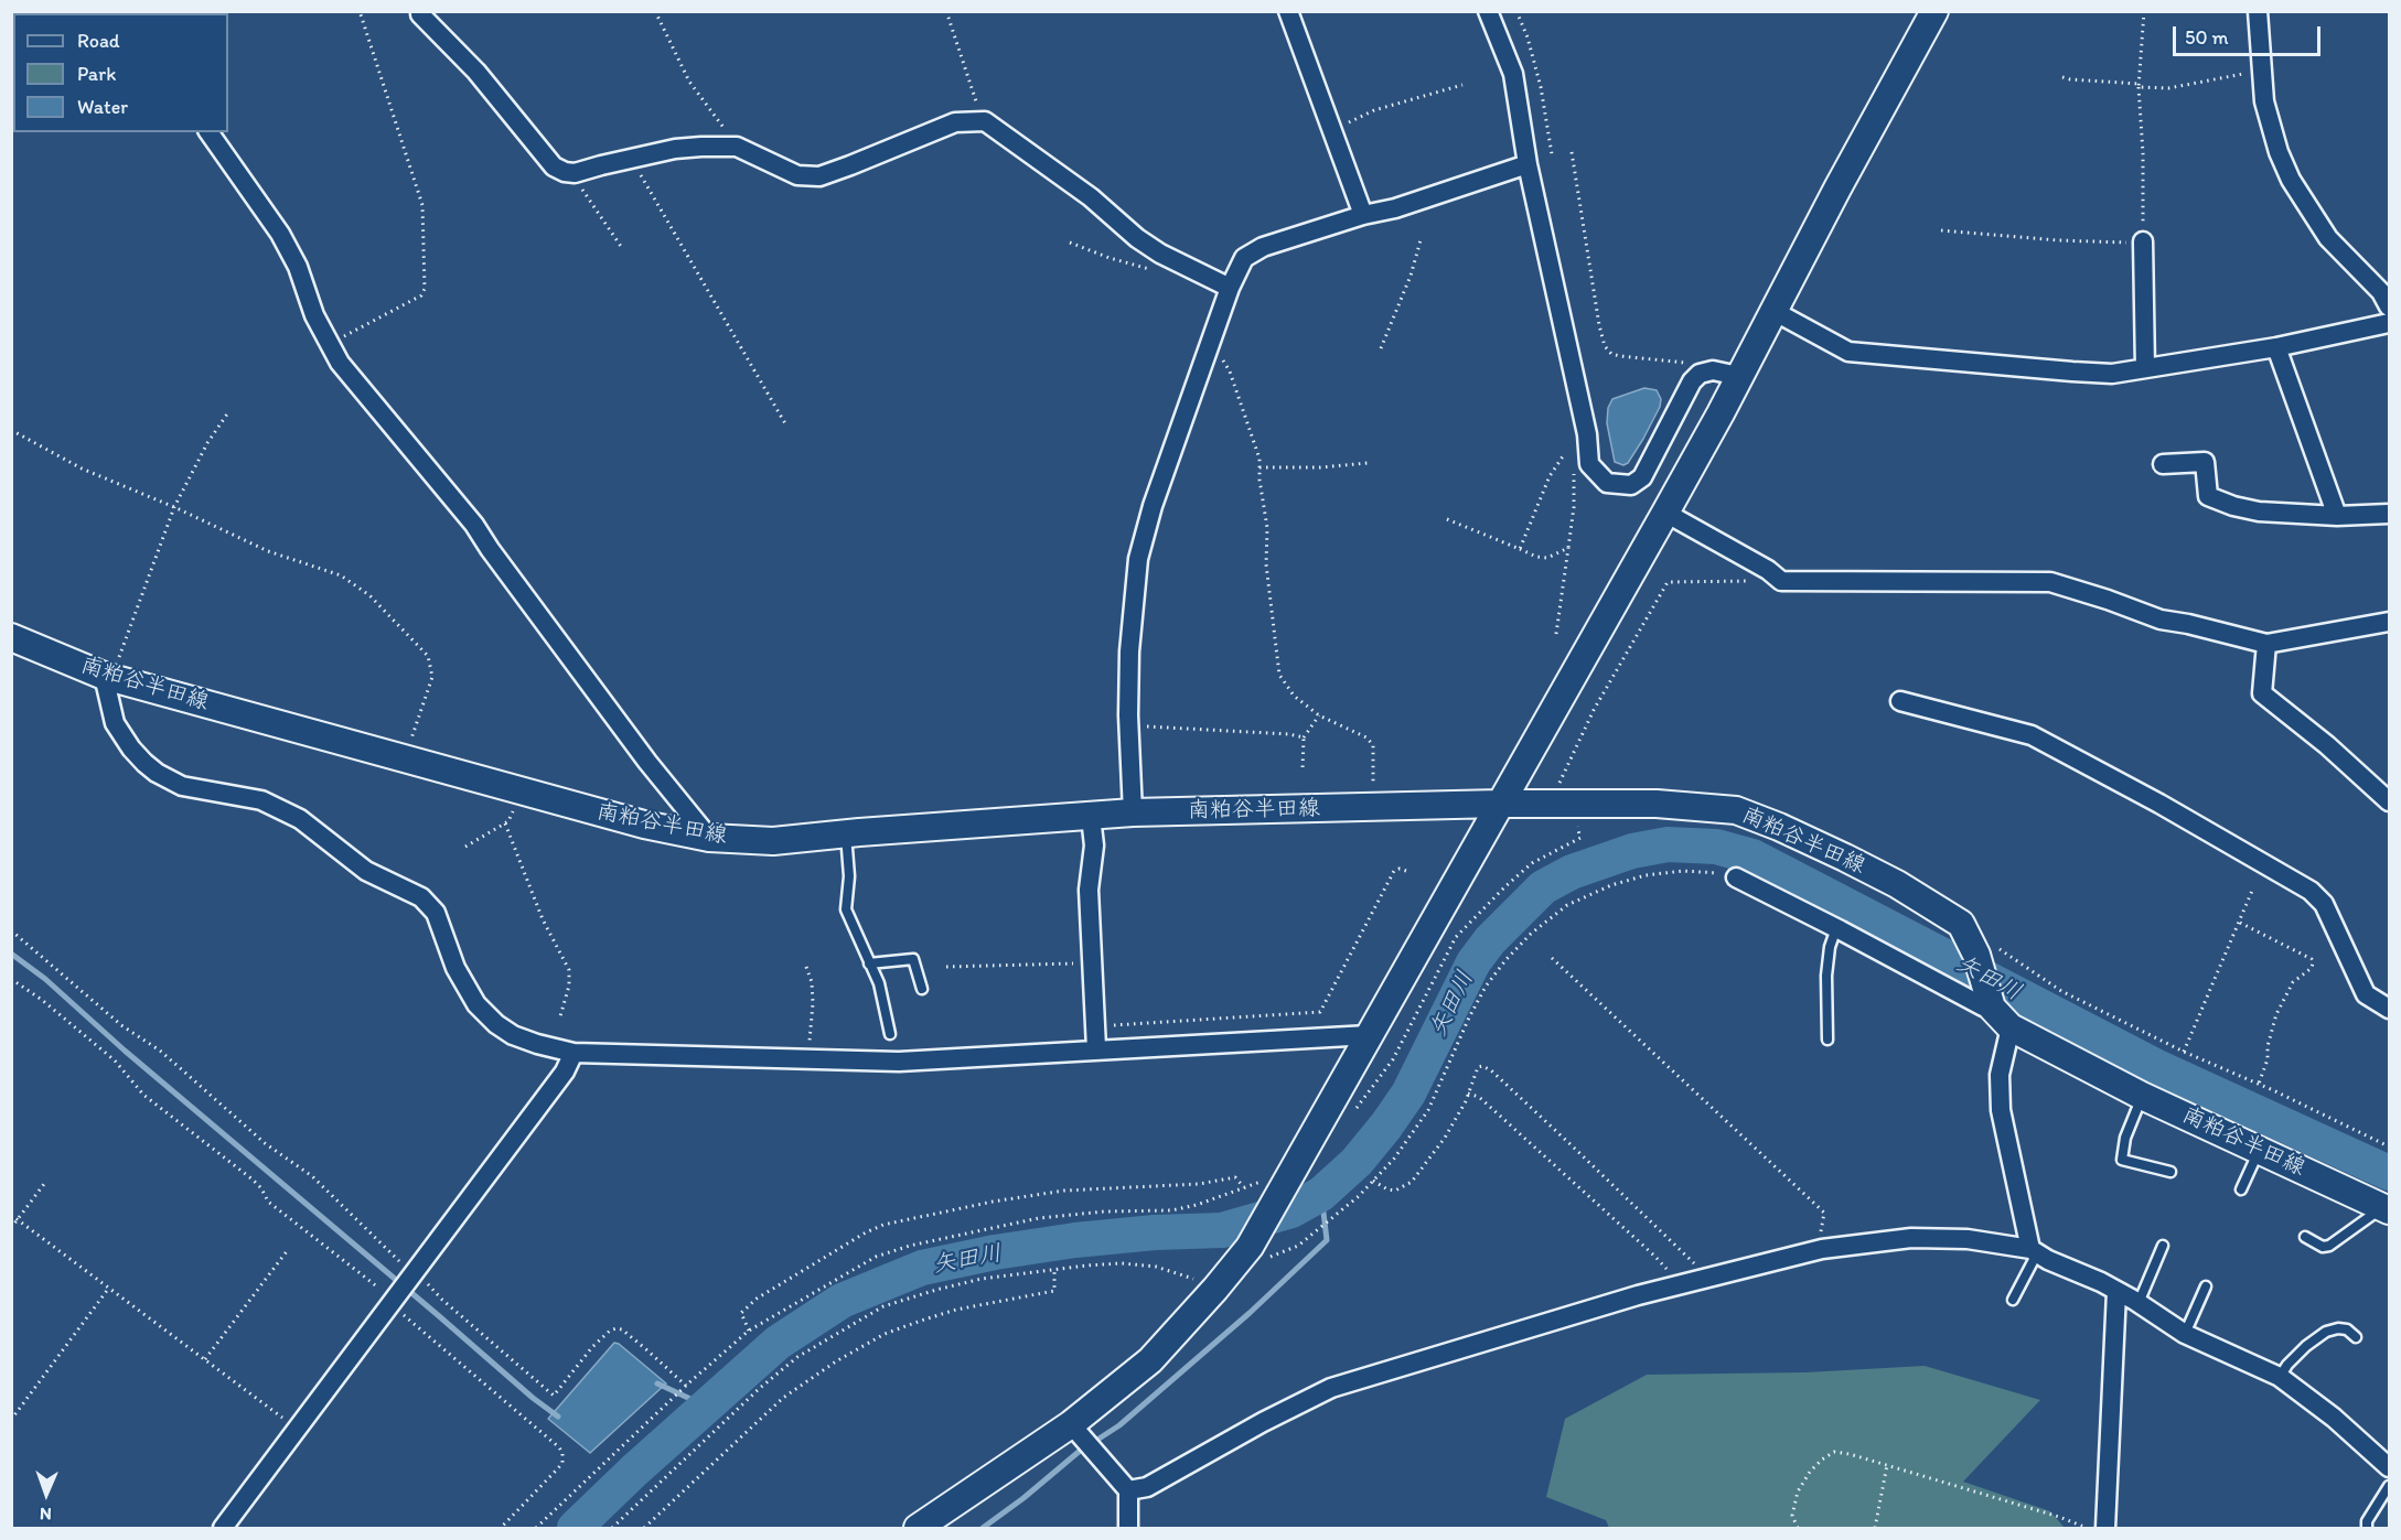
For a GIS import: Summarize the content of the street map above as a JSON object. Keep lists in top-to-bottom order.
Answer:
{
  "streets": {
    "main road": ["南粕谷半田線"]
  },
  "water": ["矢田川"],
  "legend": ["Road", "Park", "Water"],
  "scale_bar": "50 m",
  "north": "bottom"
}
